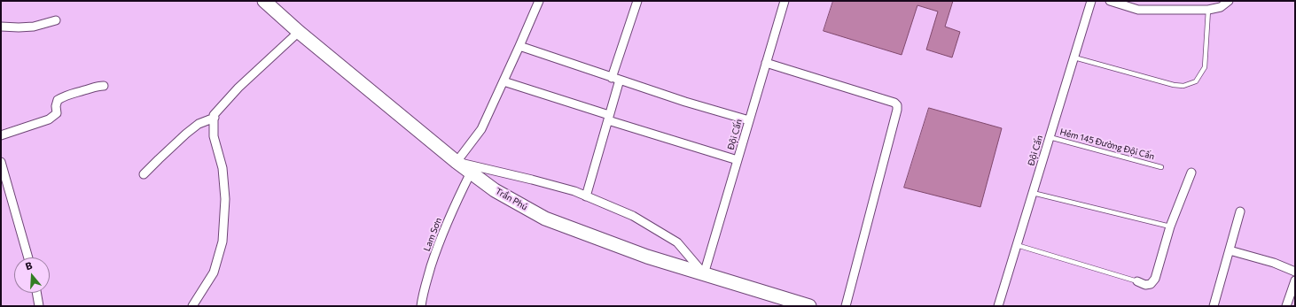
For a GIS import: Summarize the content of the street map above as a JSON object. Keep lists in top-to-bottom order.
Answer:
{
  "streets": {
    "highway": ["Trần Phú"],
    "street": ["Đội Cấn", "Lam Sơn"],
    "lane": ["Hẻm 145 Đường Đội Cấn"]
  },
  "crossings": [
    ["Đội Cấn", "Hẻm 145 Đường Đội Cấn"],
    ["Đội Cấn", "Trần Phú"],
    ["Trần Phú", "Lam Sơn"]
  ],
  "north": "top"
}
